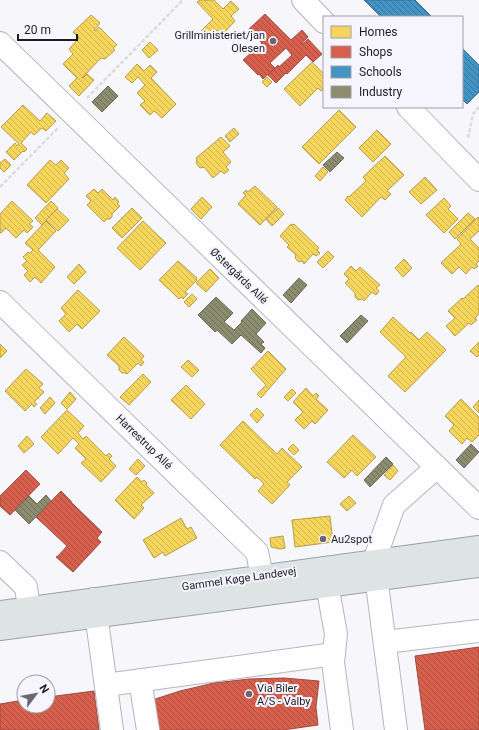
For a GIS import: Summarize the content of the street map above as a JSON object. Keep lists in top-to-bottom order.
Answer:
{
  "streets": {
    "main road": ["Gammel Køge Landevej"],
    "street": ["Østergårds Allé", "Harrestrup Allé"]
  },
  "crossings": [
    ["Harrestrup Allé", "Gammel Køge Landevej"]
  ],
  "places": ["Grillministeriet/jan Olesen", "Au2spot", "Via Biler A/S - Valby"],
  "legend": [
    "Homes",
    "Shops",
    "Schools",
    "Industry"
  ],
  "scale_bar": "20 m",
  "north": "top right"
}
